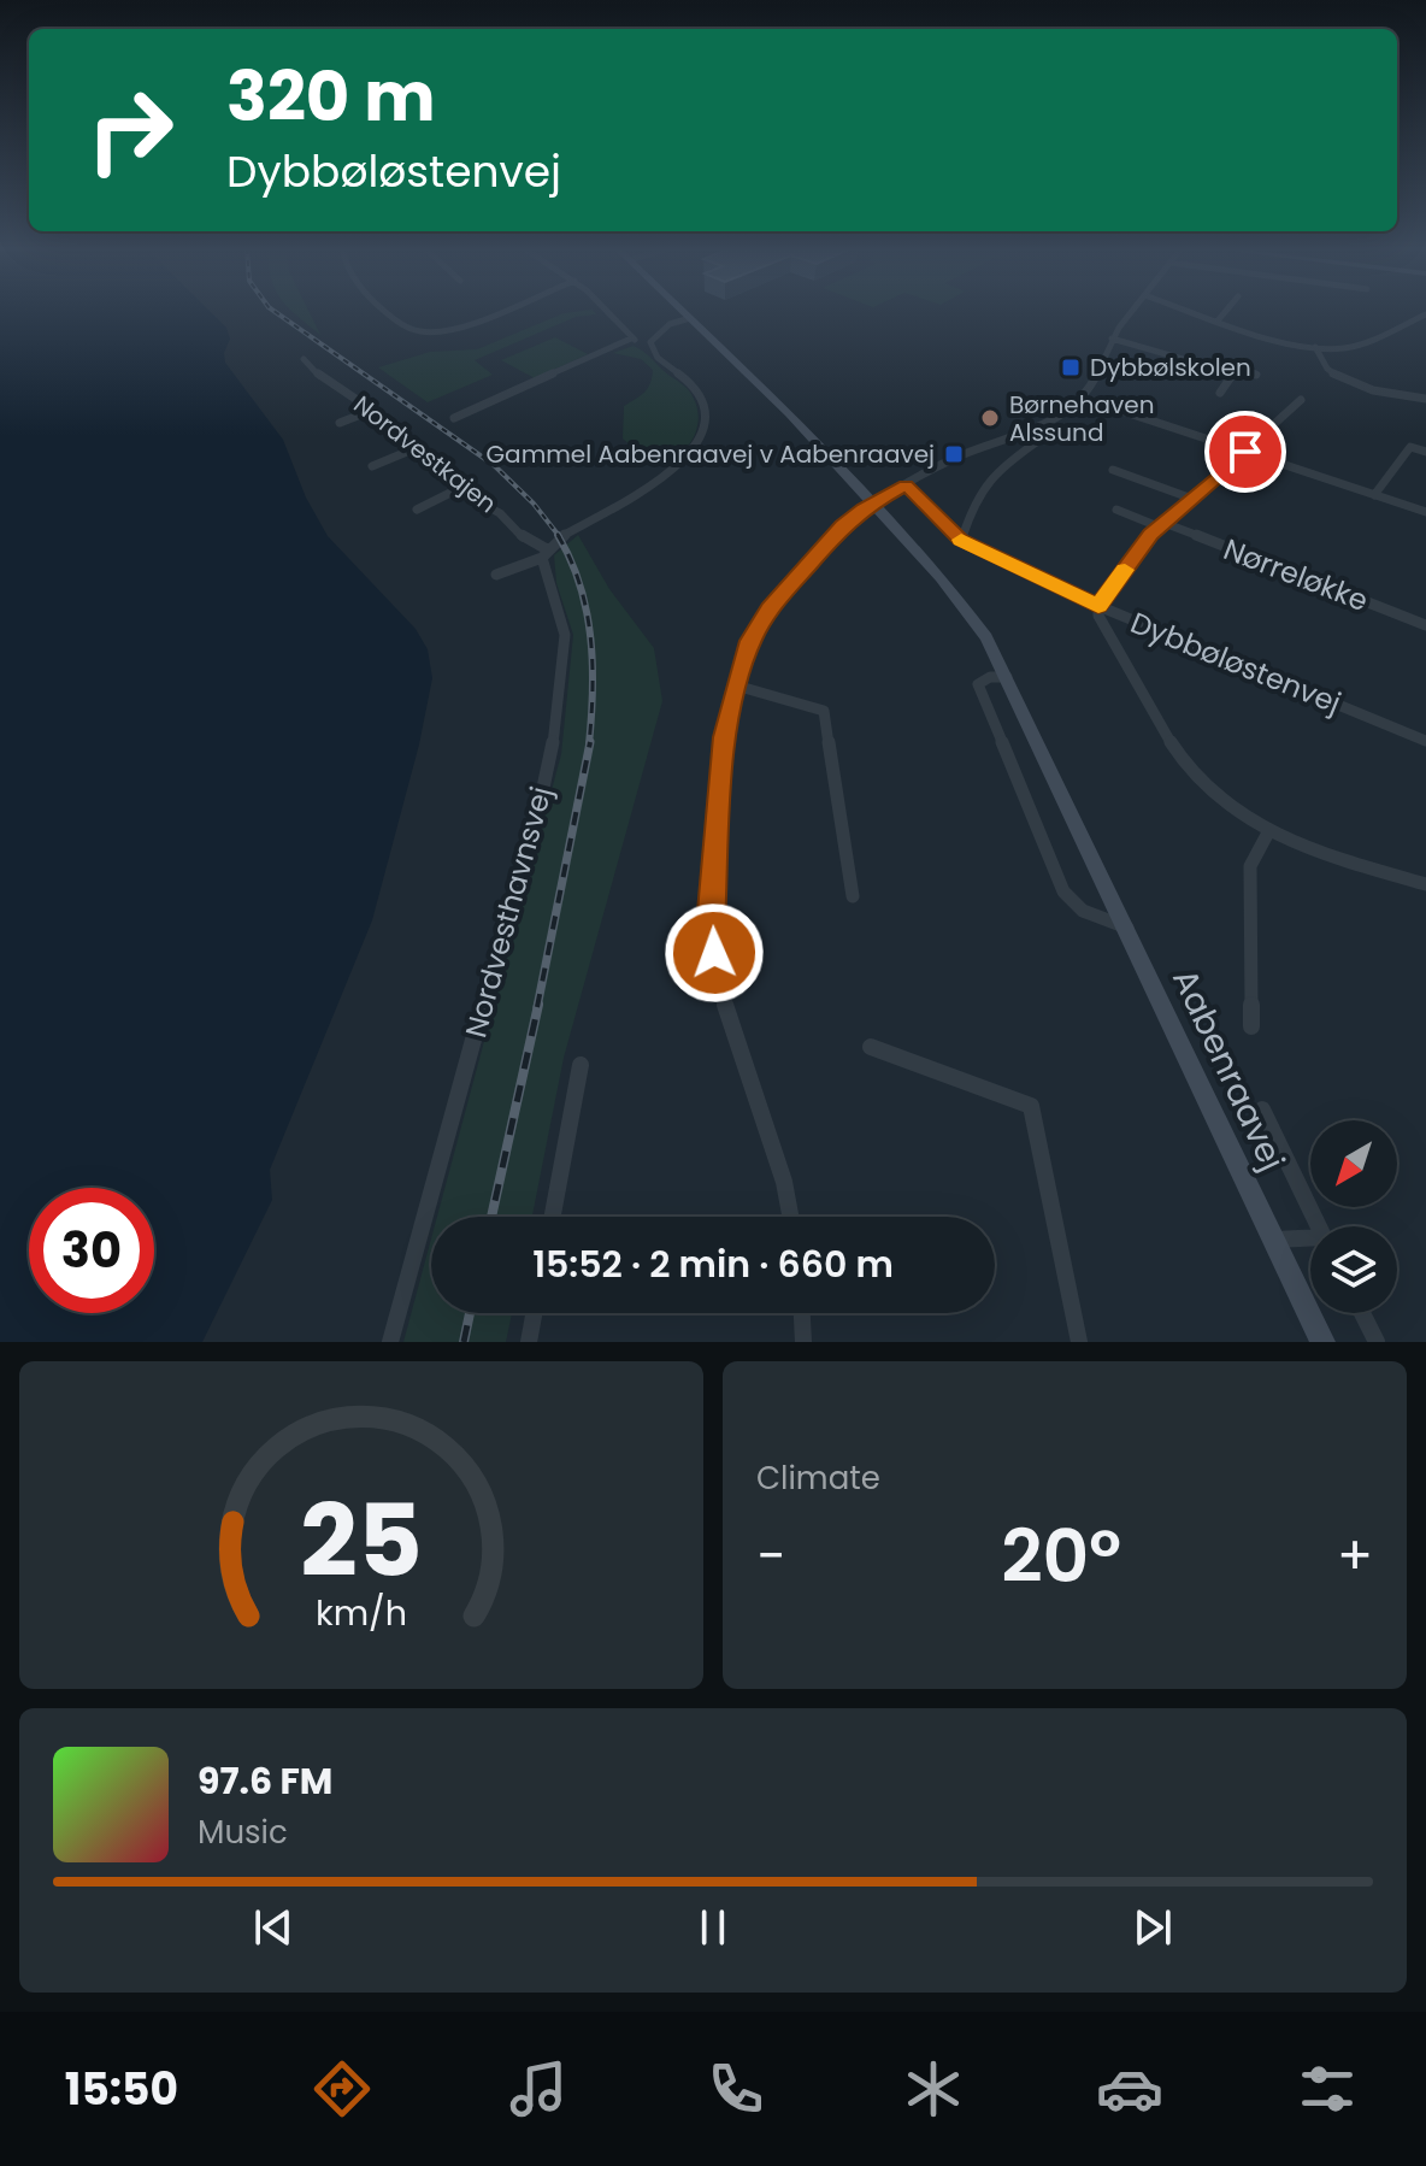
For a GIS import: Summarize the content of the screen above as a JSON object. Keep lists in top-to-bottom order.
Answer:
{
  "streets": {
    "street": [
      "Nordvestkajen",
      "Nørreløkke",
      "Dybbøløstenvej",
      "Nordvesthavnsvej",
      "Aabenraavej"
    ]
  },
  "crossings": [
    ["Nordvestkajen", "Nordvesthavnsvej"]
  ],
  "places": {
    "transit": ["Dybbølskolen", "Gammel Aabenraavej v Aabenraavej"],
    "other": ["Børnehaven Alssund"]
  },
  "north": "bottom left",
  "page": {
    "turn": ["320 m", "Dybbøløstenvej"],
    "limit": "30",
    "trip": "15:52 · 2 min · 660 m",
    "tile": "Climate",
    "heat": ["−", "20°", "+"],
    "song": ["97.6 FM", "Music"],
    "tabs": "15:50",
    "gauge": ["25", "km/h"]
  }
}
